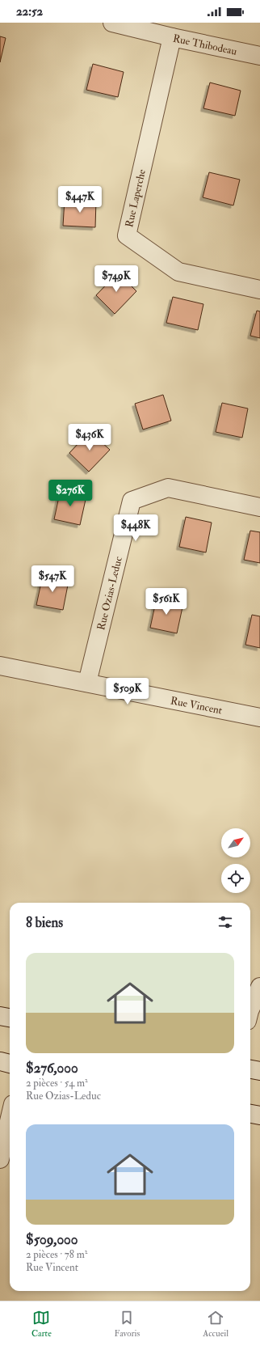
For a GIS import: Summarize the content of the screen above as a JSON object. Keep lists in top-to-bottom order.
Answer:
{
  "streets": {
    "street": [
      "Rue Thibodeau",
      "Rue Laperche",
      "Rue Ozias-Leduc",
      "Rue Vincent"
    ]
  },
  "crossings": [
    ["Rue Thibodeau", "Rue Laperche"],
    ["Rue Ozias-Leduc", "Rue Vincent"]
  ],
  "north": "top right",
  "page": {
    "status": "22:52",
    "price": [
      "$447K",
      "$749K",
      "$436K",
      "$276K",
      "$448K",
      "$547K",
      "$561K",
      "$509K"
    ],
    "heading": "8 biens",
    "list": [
      {
        "name": "$276,000",
        "note": "2 pièces · 54 m² · Rue Ozias-Leduc"
      },
      {
        "name": "$509,000",
        "note": "2 pièces · 78 m² · Rue Vincent"
      }
    ],
    "tabs": ["Carte", "Favoris", "Accueil"]
  }
}
